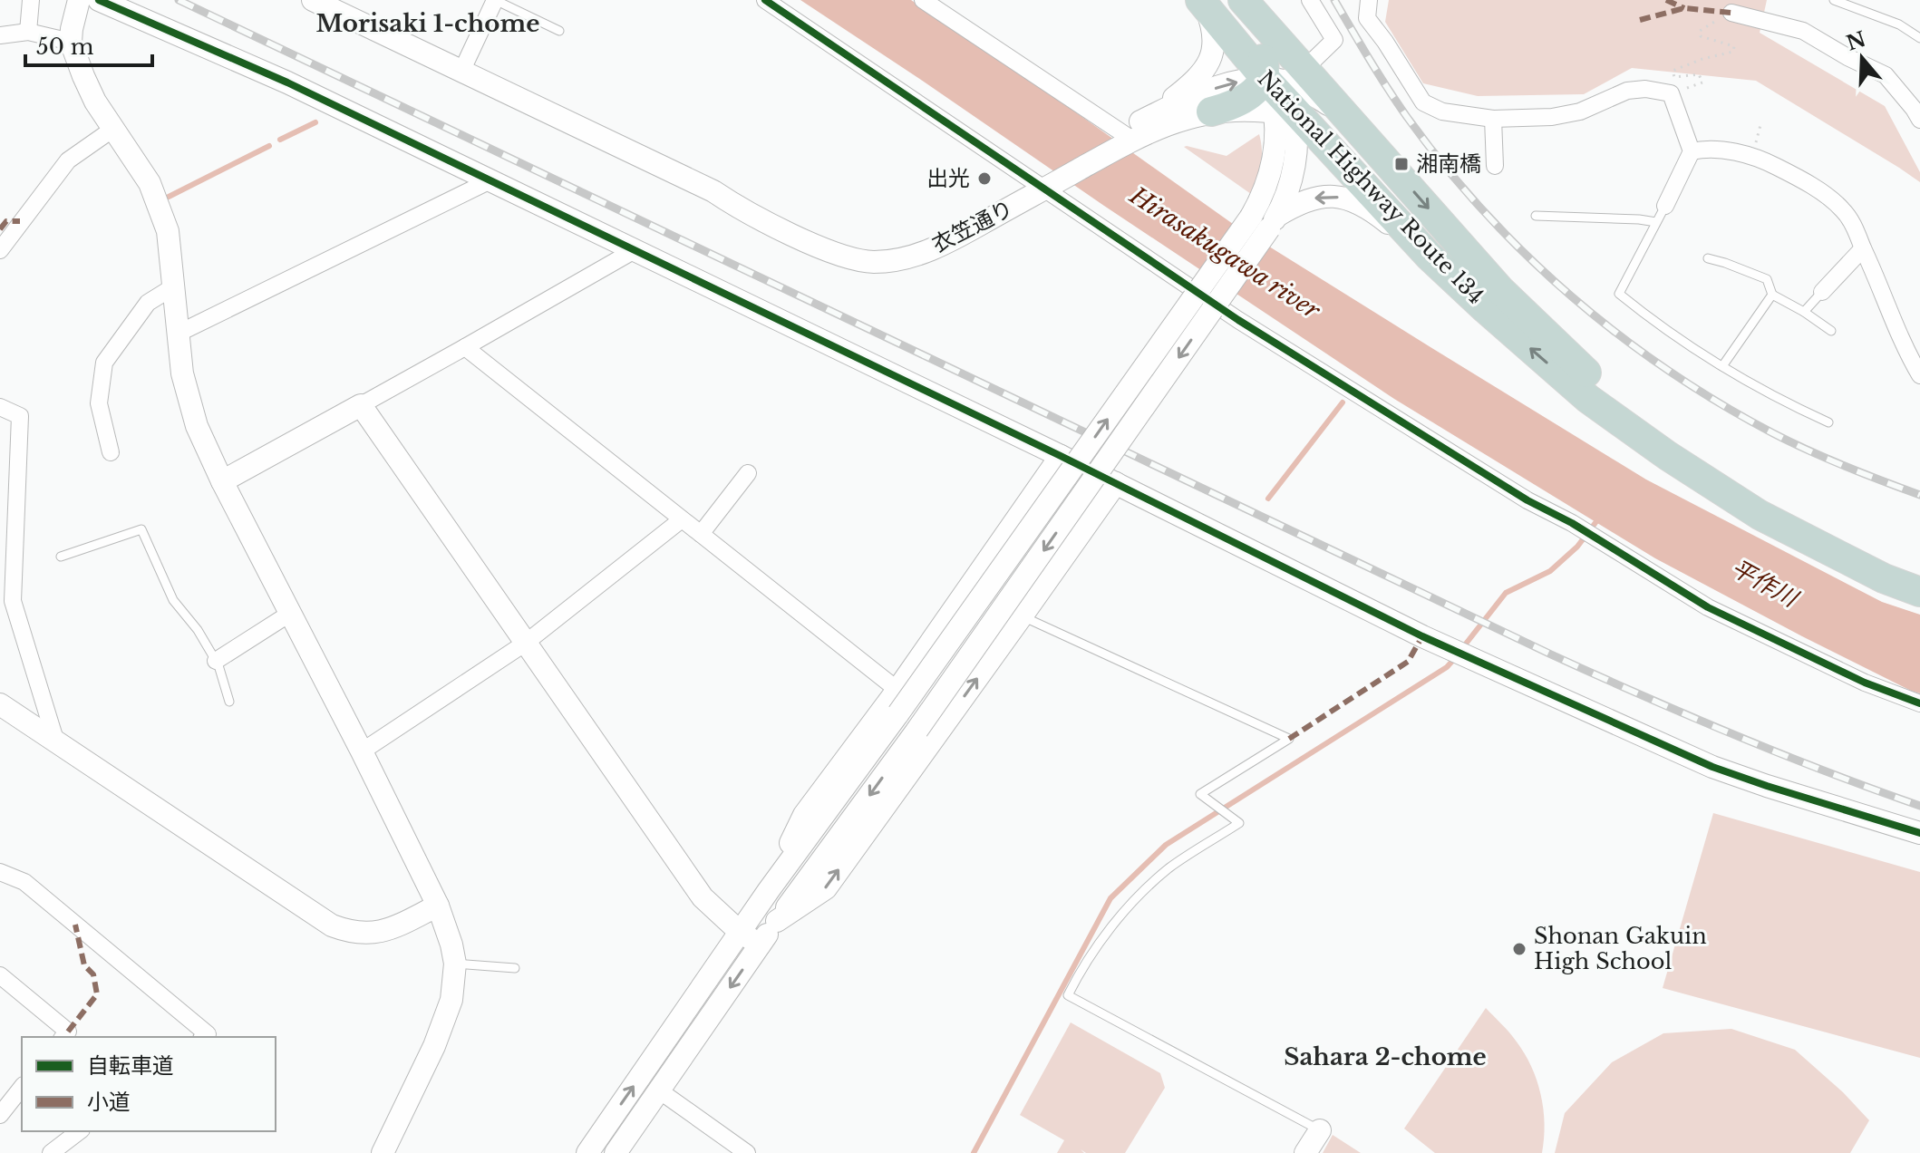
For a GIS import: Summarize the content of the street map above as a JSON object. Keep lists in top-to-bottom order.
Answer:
{
  "streets": {
    "highway": ["National Highway Route 134"],
    "street": ["衣笠通り"]
  },
  "crossings": [
    ["National Highway Route 134", "衣笠通り"]
  ],
  "districts": ["Morisaki 1-chome", "Sahara 2-chome"],
  "water": ["Hirasakugawa river", "平作川"],
  "places": {
    "transit": ["湘南橋"],
    "other": ["出光", "Shonan Gakuin High School"]
  },
  "legend": ["自転車道", "小道"],
  "scale_bar": "50 m",
  "north": "top"
}
